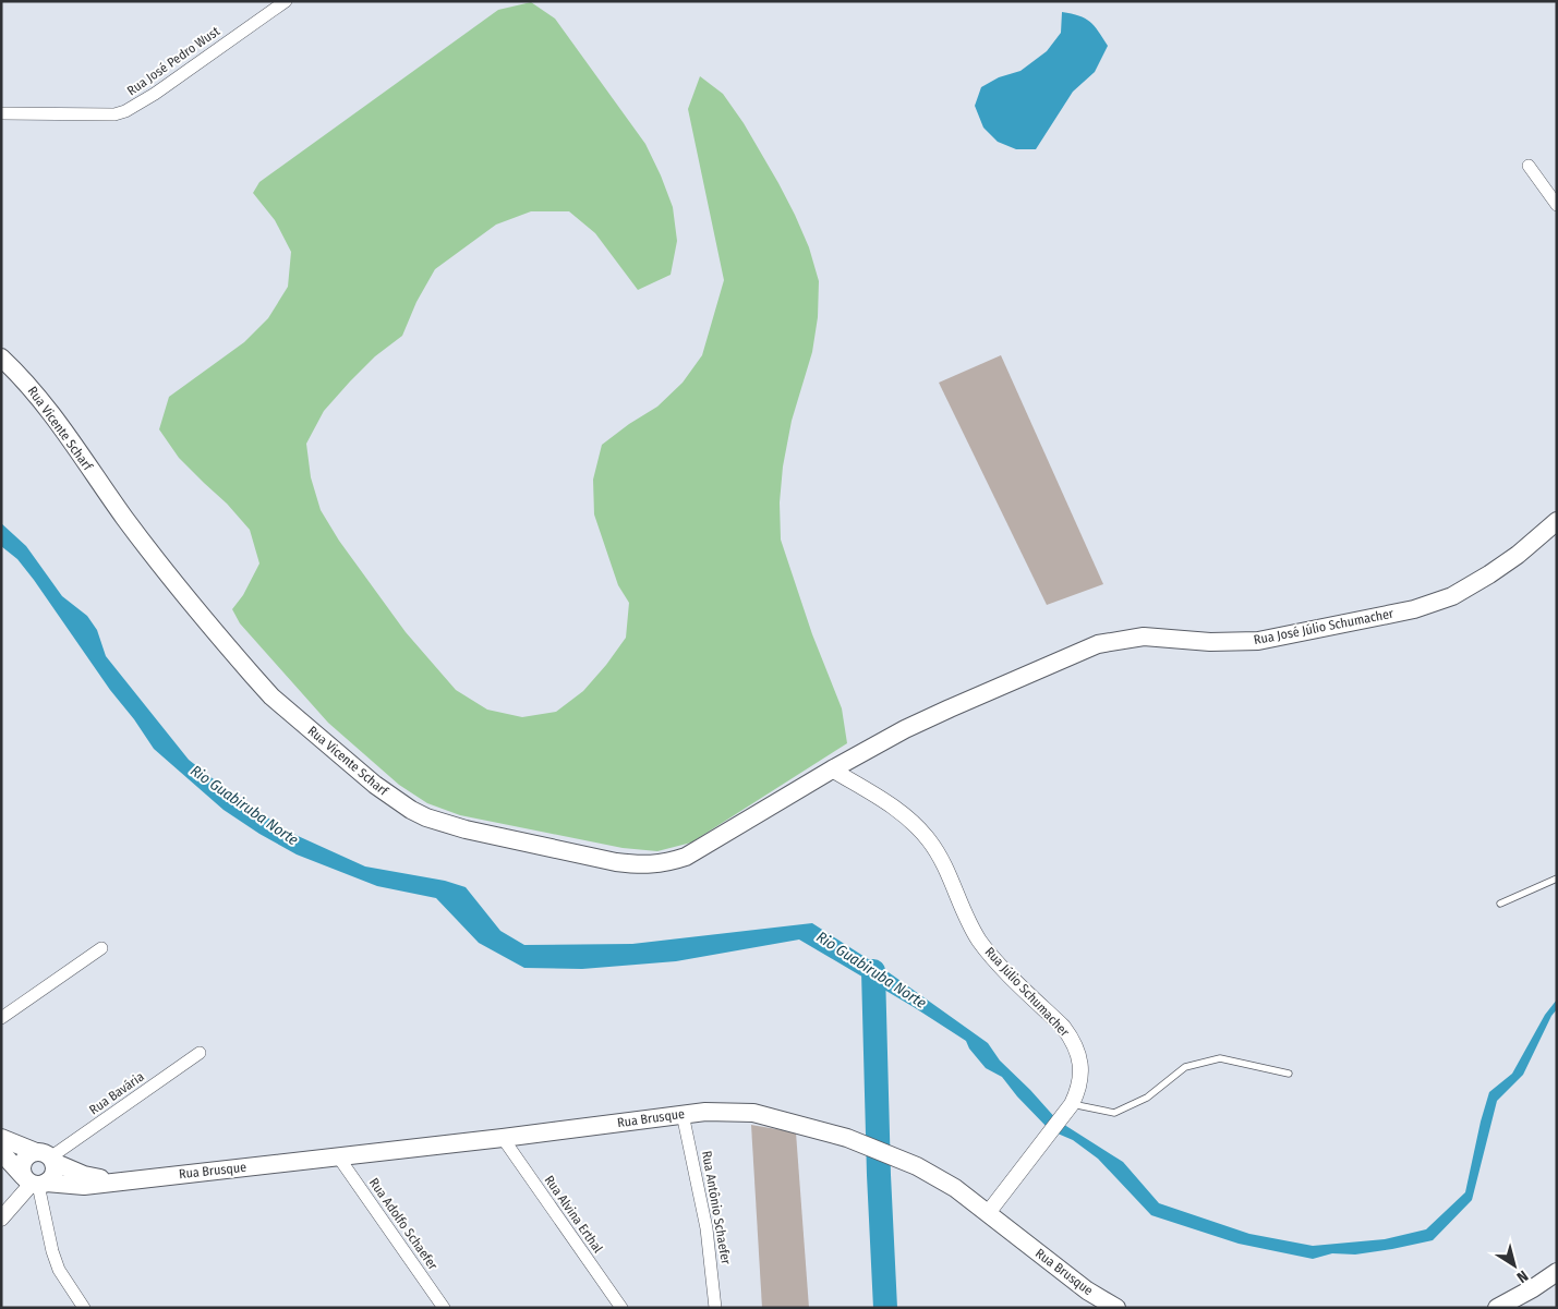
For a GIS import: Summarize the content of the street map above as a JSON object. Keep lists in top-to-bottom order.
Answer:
{
  "streets": {
    "main road": ["Rua Vicente Scharf", "Rua José Júlio Schumacher", "Rua Brusque"],
    "street": [
      "Rua José Pedro Wust",
      "Rua Júlio Schumacher",
      "Rua Bavária",
      "Rua Antônio Schaefer",
      "Rua Alvina Erthal",
      "Rua Adolfo Schaefer"
    ]
  },
  "crossings": [
    ["Rua Vicente Scharf", "Rua José Júlio Schumacher"],
    ["Rua Vicente Scharf", "Rua Júlio Schumacher"],
    ["Rua José Júlio Schumacher", "Rua Júlio Schumacher"],
    ["Rua Júlio Schumacher", "Rua Brusque"],
    ["Rua Bavária", "Rua Brusque"],
    ["Rua Brusque", "Rua Antônio Schaefer"],
    ["Rua Brusque", "Rua Alvina Erthal"],
    ["Rua Brusque", "Rua Adolfo Schaefer"]
  ],
  "water": ["Rio Guabiruba Norte"],
  "north": "bottom right"
}
